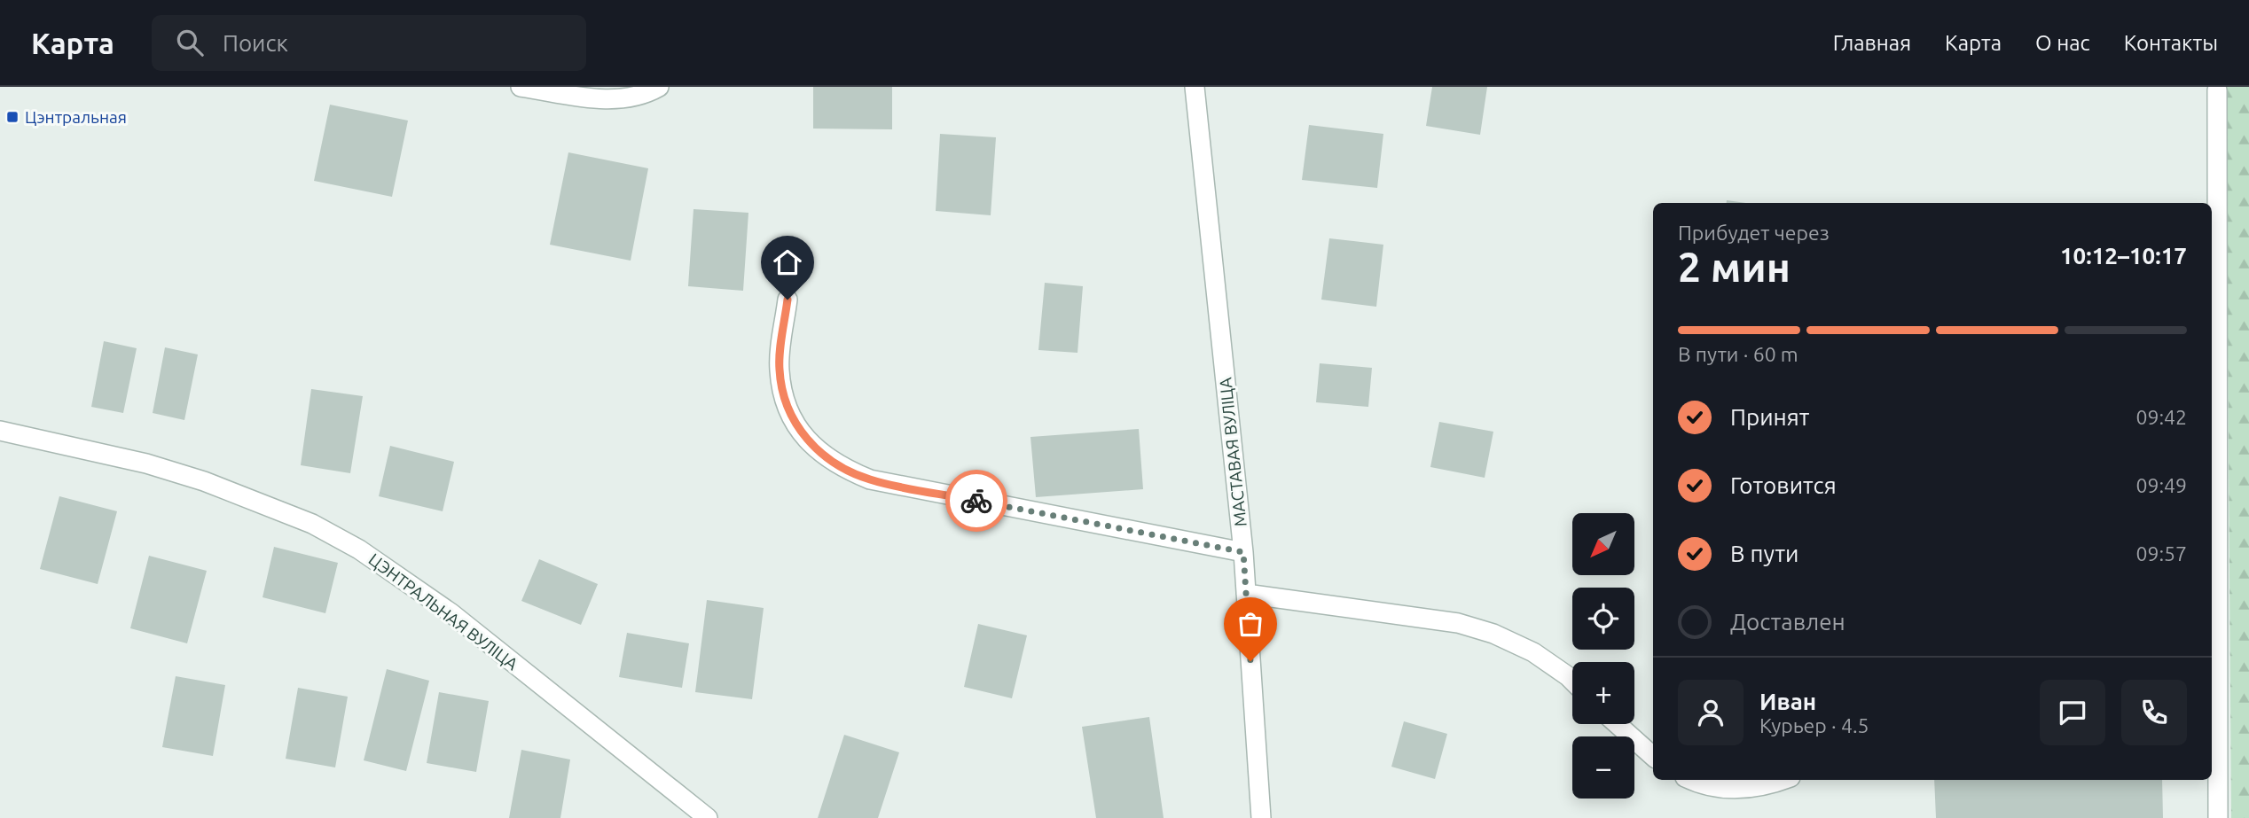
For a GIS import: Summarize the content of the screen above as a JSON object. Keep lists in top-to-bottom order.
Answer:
{
  "streets": {
    "street": ["МАСТАВАЯ ВУЛІЦА", "ЦЭНТРАЛЬНАЯ ВУЛІЦА"]
  },
  "places": {
    "transit": ["Цэнтральная"]
  },
  "north": "bottom left",
  "page": {
    "header": "Карта",
    "search": "Поиск",
    "nav": [
      "Главная",
      "Карта",
      "О нас",
      "Контакты"
    ],
    "heading": ["2 мин", "Прибудет через", "10:12–10:17"],
    "panel": ["Иван", "Курьер · 4.5"],
    "bar": "В пути · 60 m",
    "list": [
      ["Принят", "09:42"],
      ["Готовится", "09:49"],
      ["В пути", "09:57"],
      "Доставлен"
    ],
    "map_buttons": ["+", "−"]
  }
}
